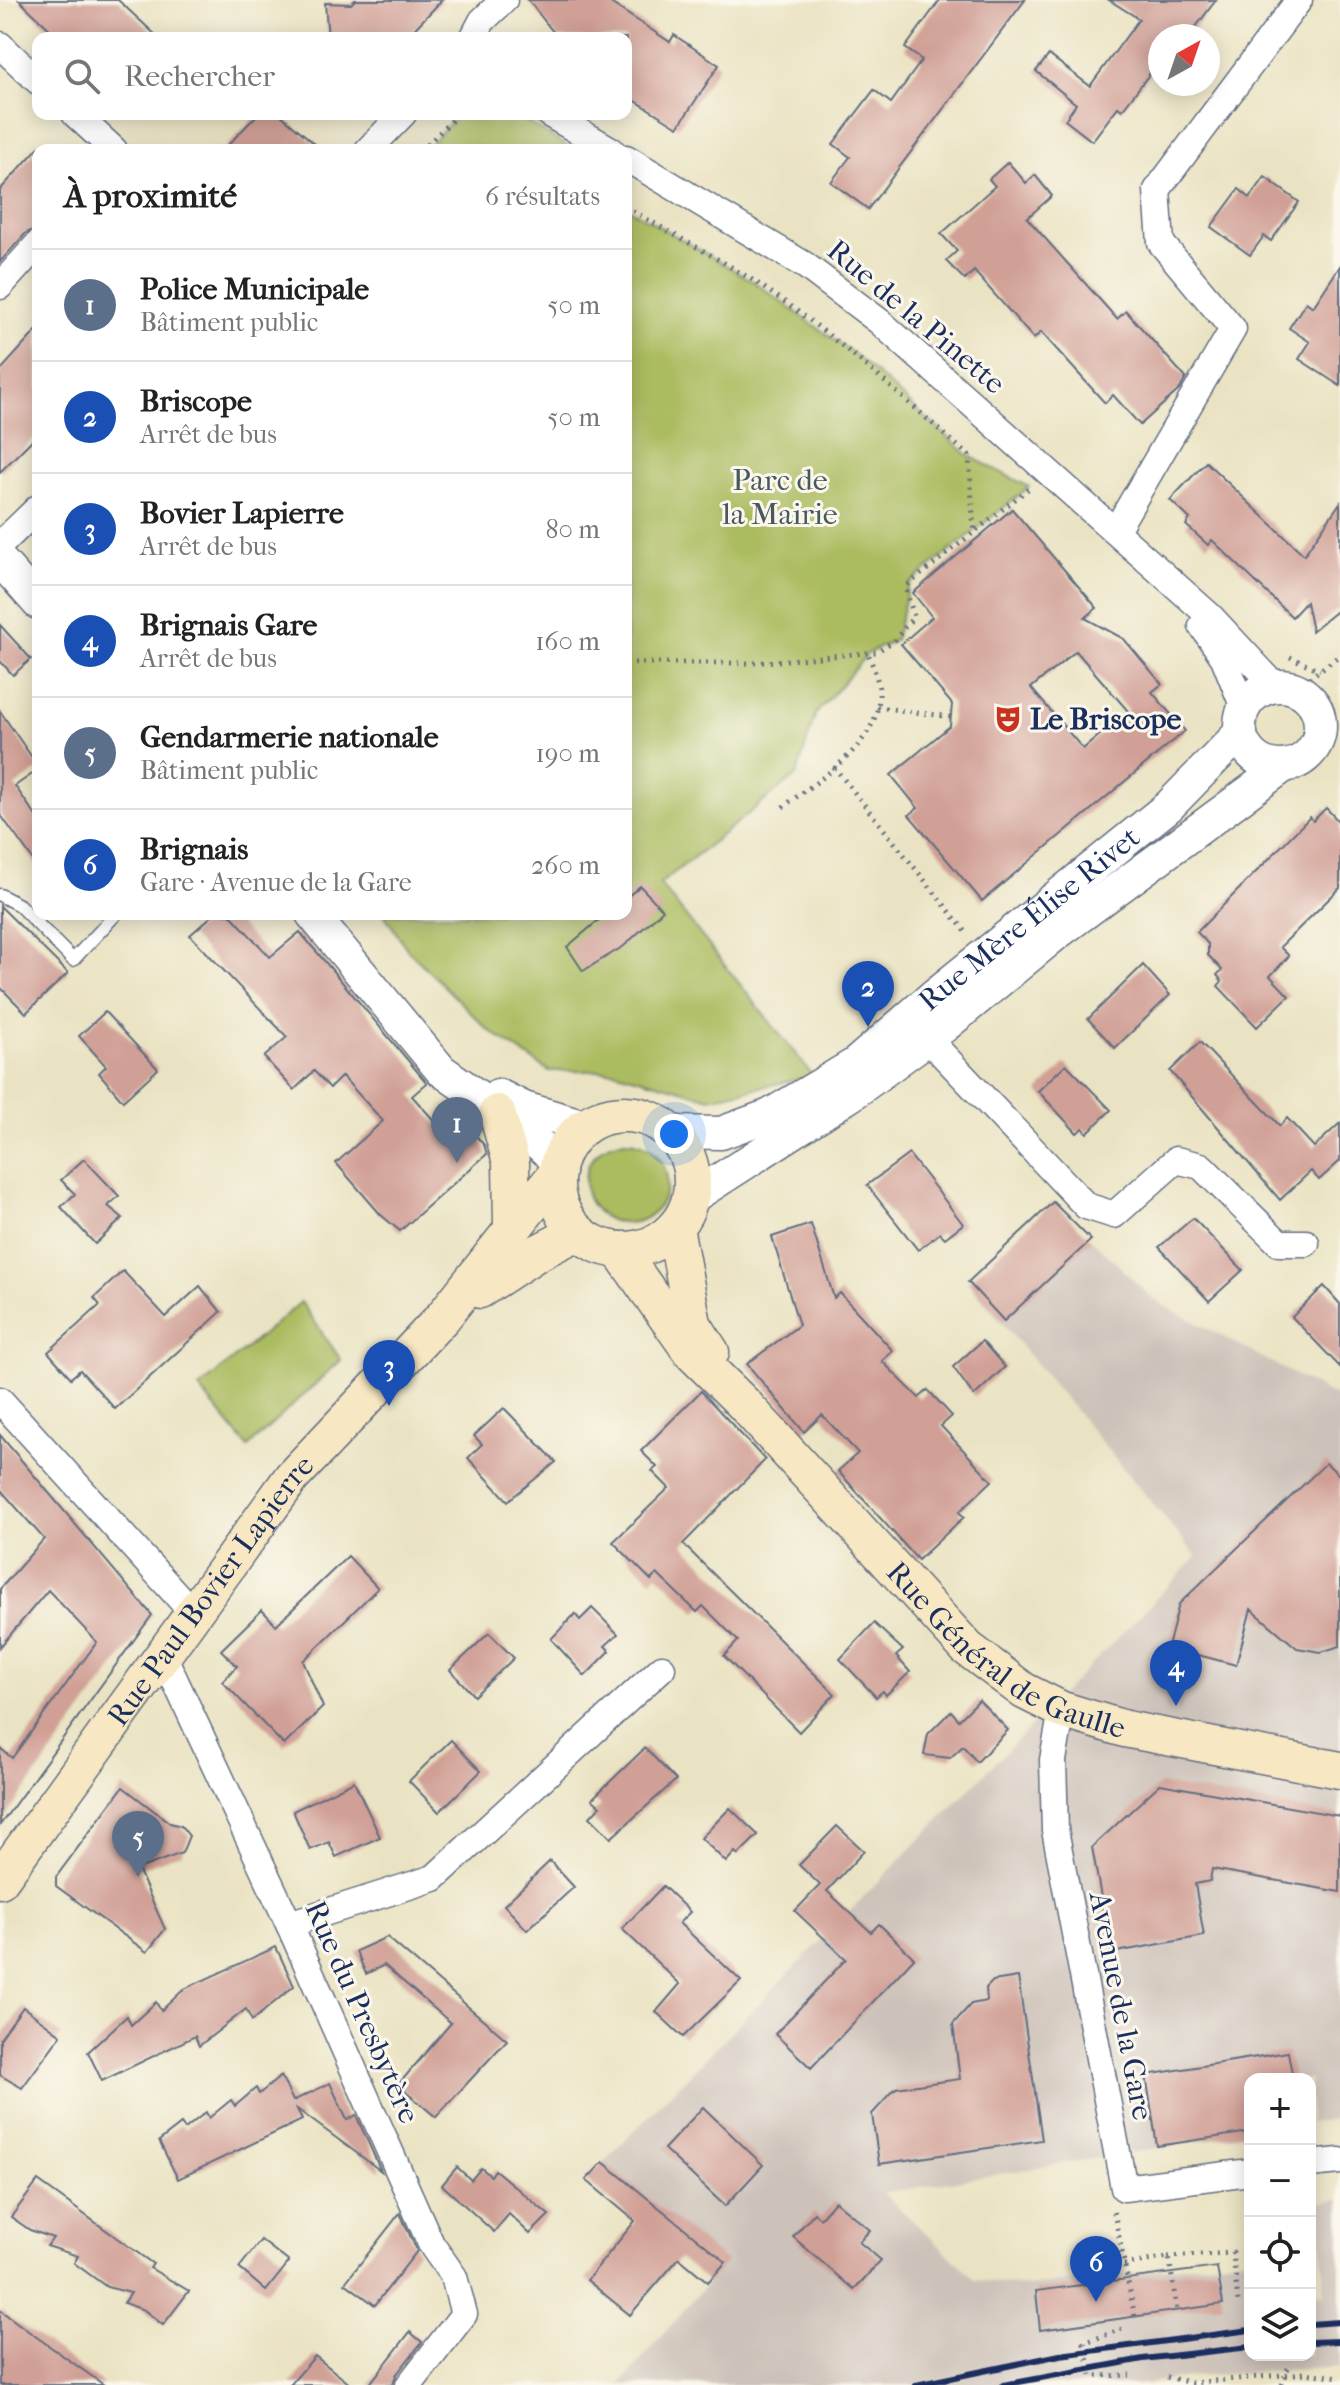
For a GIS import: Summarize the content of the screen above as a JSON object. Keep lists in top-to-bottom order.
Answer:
{
  "streets": {
    "main road": ["Rue Paul Bovier Lapierre", "Rue Général de Gaulle"],
    "street": [
      "Rue de la Pinette",
      "Rue Mère Élise Rivet",
      "Avenue de la Gare",
      "Rue du Presbytère"
    ]
  },
  "crossings": [
    ["Rue de la Pinette", "Rue Mère Élise Rivet"],
    ["Rue Mère Élise Rivet", "Rue Général de Gaulle"],
    ["Rue Paul Bovier Lapierre", "Rue du Presbytère"],
    ["Rue Général de Gaulle", "Avenue de la Gare"]
  ],
  "parks": ["Parc de la Mairie"],
  "places": {
    "theatre": ["Le Briscope"]
  },
  "north": "top right",
  "page": {
    "search": "Rechercher",
    "heading": ["À proximité", "6 résultats"],
    "list": [
      {
        "mark": "1",
        "name": "Police Municipale",
        "note": "Bâtiment public",
        "value": "50 m"
      },
      {
        "mark": "2",
        "name": "Briscope",
        "note": "Arrêt de bus",
        "value": "50 m"
      },
      {
        "mark": "3",
        "name": "Bovier Lapierre",
        "note": "Arrêt de bus",
        "value": "80 m"
      },
      {
        "mark": "4",
        "name": "Brignais Gare",
        "note": "Arrêt de bus",
        "value": "160 m"
      },
      {
        "mark": "5",
        "name": "Gendarmerie nationale",
        "note": "Bâtiment public",
        "value": "190 m"
      },
      {
        "mark": "6",
        "name": "Brignais",
        "note": "Gare · Avenue de la Gare",
        "value": "260 m"
      }
    ],
    "pins": [
      "2",
      "1",
      "3",
      "4",
      "5",
      "6"
    ],
    "map_buttons": ["+", "−"]
  }
}
